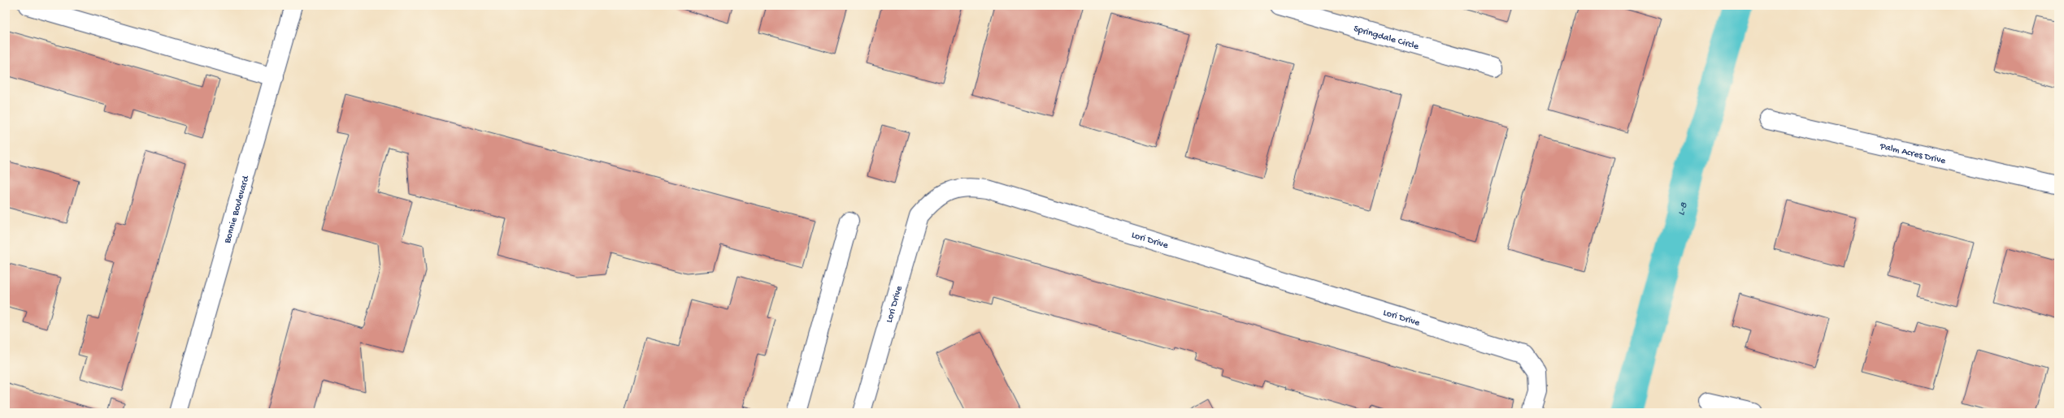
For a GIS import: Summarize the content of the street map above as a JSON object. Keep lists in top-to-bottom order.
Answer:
{
  "streets": {
    "street": [
      "Springdale Circle",
      "Palm Acres Drive",
      "Bonnie Boulevard",
      "Lori Drive"
    ]
  },
  "water": ["L-8"]
}
